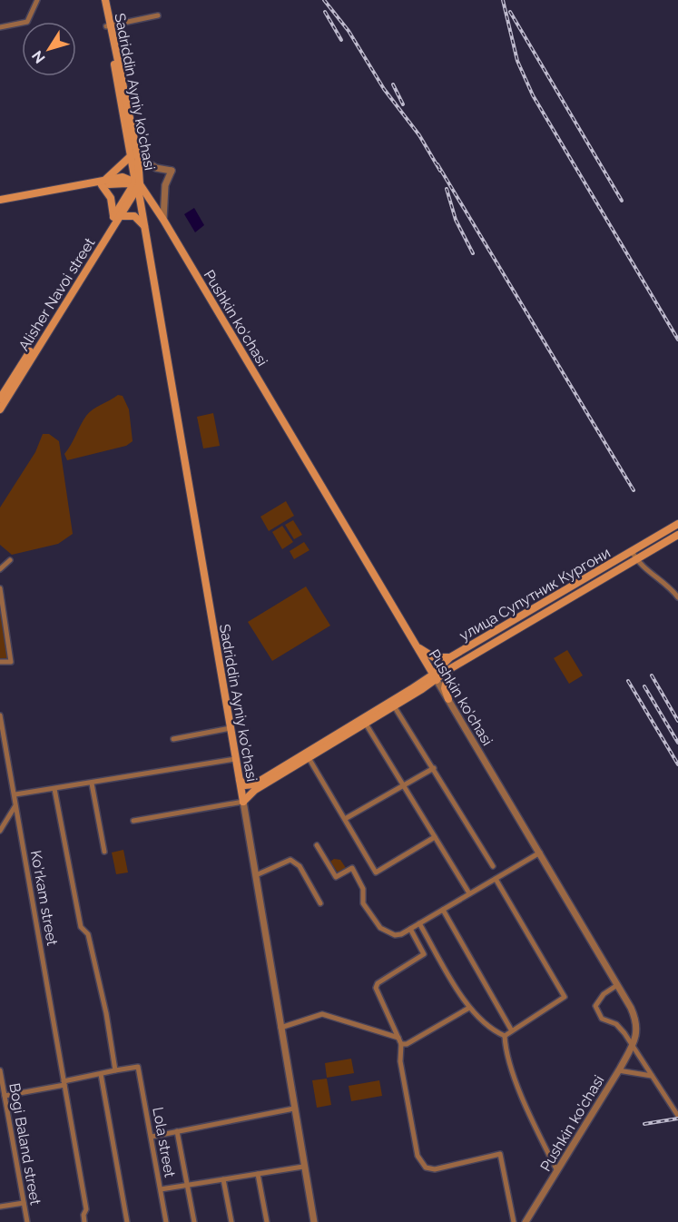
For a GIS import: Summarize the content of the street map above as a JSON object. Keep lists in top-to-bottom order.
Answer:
{
  "streets": {
    "main road": [
      "Sadriddin Ayniy ko'chasi",
      "Alisher Navoi street",
      "Pushkin ko'chasi",
      "улица Супутник Кургони"
    ],
    "street": ["Ko'rkam street", "Lola street", "Bogi Baland street"]
  },
  "crossings": [
    ["Sadriddin Ayniy ko'chasi", "Alisher Navoi street"],
    ["Sadriddin Ayniy ko'chasi", "Pushkin ko'chasi"],
    ["Alisher Navoi street", "Pushkin ko'chasi"],
    ["Pushkin ko'chasi", "улица Супутник Кургони"]
  ],
  "north": "bottom left"
}
